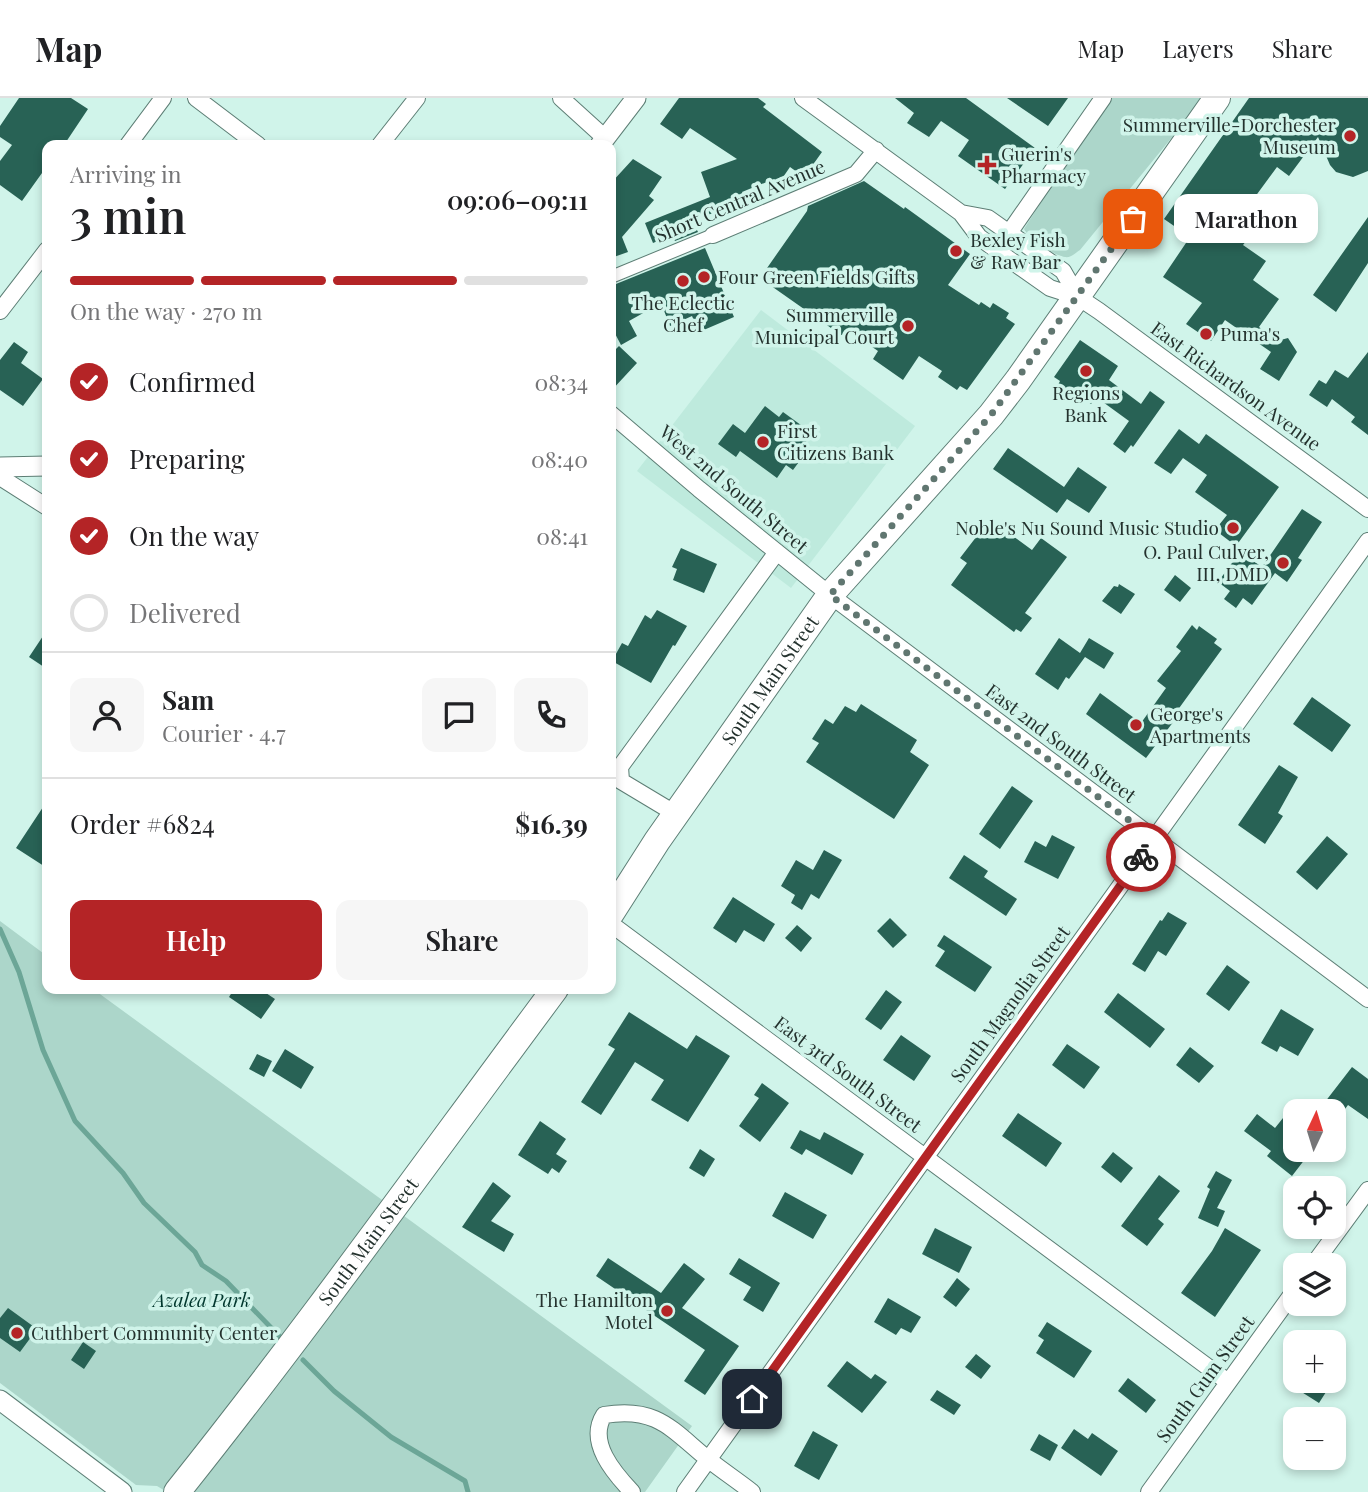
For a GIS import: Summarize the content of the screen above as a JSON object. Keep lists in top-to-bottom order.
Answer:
{
  "streets": {
    "main road": ["South Main Street"],
    "street": [
      "Short Central Avenue",
      "East Richardson Avenue",
      "West 2nd South Street",
      "East 2nd South Street",
      "South Magnolia Street",
      "East 3rd South Street",
      "South Gum Street"
    ]
  },
  "crossings": [
    ["East Richardson Avenue", "South Main Street"],
    ["West 2nd South Street", "South Main Street"],
    ["West 2nd South Street", "East 2nd South Street"],
    ["South Main Street", "East 2nd South Street"],
    ["East 2nd South Street", "South Magnolia Street"],
    ["South Magnolia Street", "East 3rd South Street"],
    ["East 3rd South Street", "South Gum Street"]
  ],
  "parks": ["Azalea Park"],
  "places": {
    "other": [
      "Summerville-Dorchester Museum",
      "Marathon",
      "Bexley Fish & Raw Bar",
      "Four Green Fields Gifts",
      "The Eclectic Chef",
      "Summerville Municipal Court",
      "Puma's",
      "Regions Bank",
      "First Citizens Bank",
      "Noble's Nu Sound Music Studio",
      "O. Paul Culver, III, DMD",
      "George's Apartments",
      "The Hamilton Motel",
      "Cuthbert Community Center"
    ],
    "health": ["Guerin's Pharmacy"]
  },
  "north": "top",
  "page": {
    "header": "Map",
    "nav": ["Map", "Layers", "Share"],
    "heading": ["3 min", "Arriving in", "09:06–09:11"],
    "panel": [
      "Sam",
      "Courier · 4.7",
      "Order #6824",
      "$16.39"
    ],
    "bubble": "Marathon",
    "bar": "On the way · 270 m",
    "list": [
      ["Confirmed", "08:34"],
      ["Preparing", "08:40"],
      ["On the way", "08:41"],
      "Delivered"
    ],
    "buttons": ["Help", "Share"],
    "map_buttons": ["+", "−"]
  }
}
